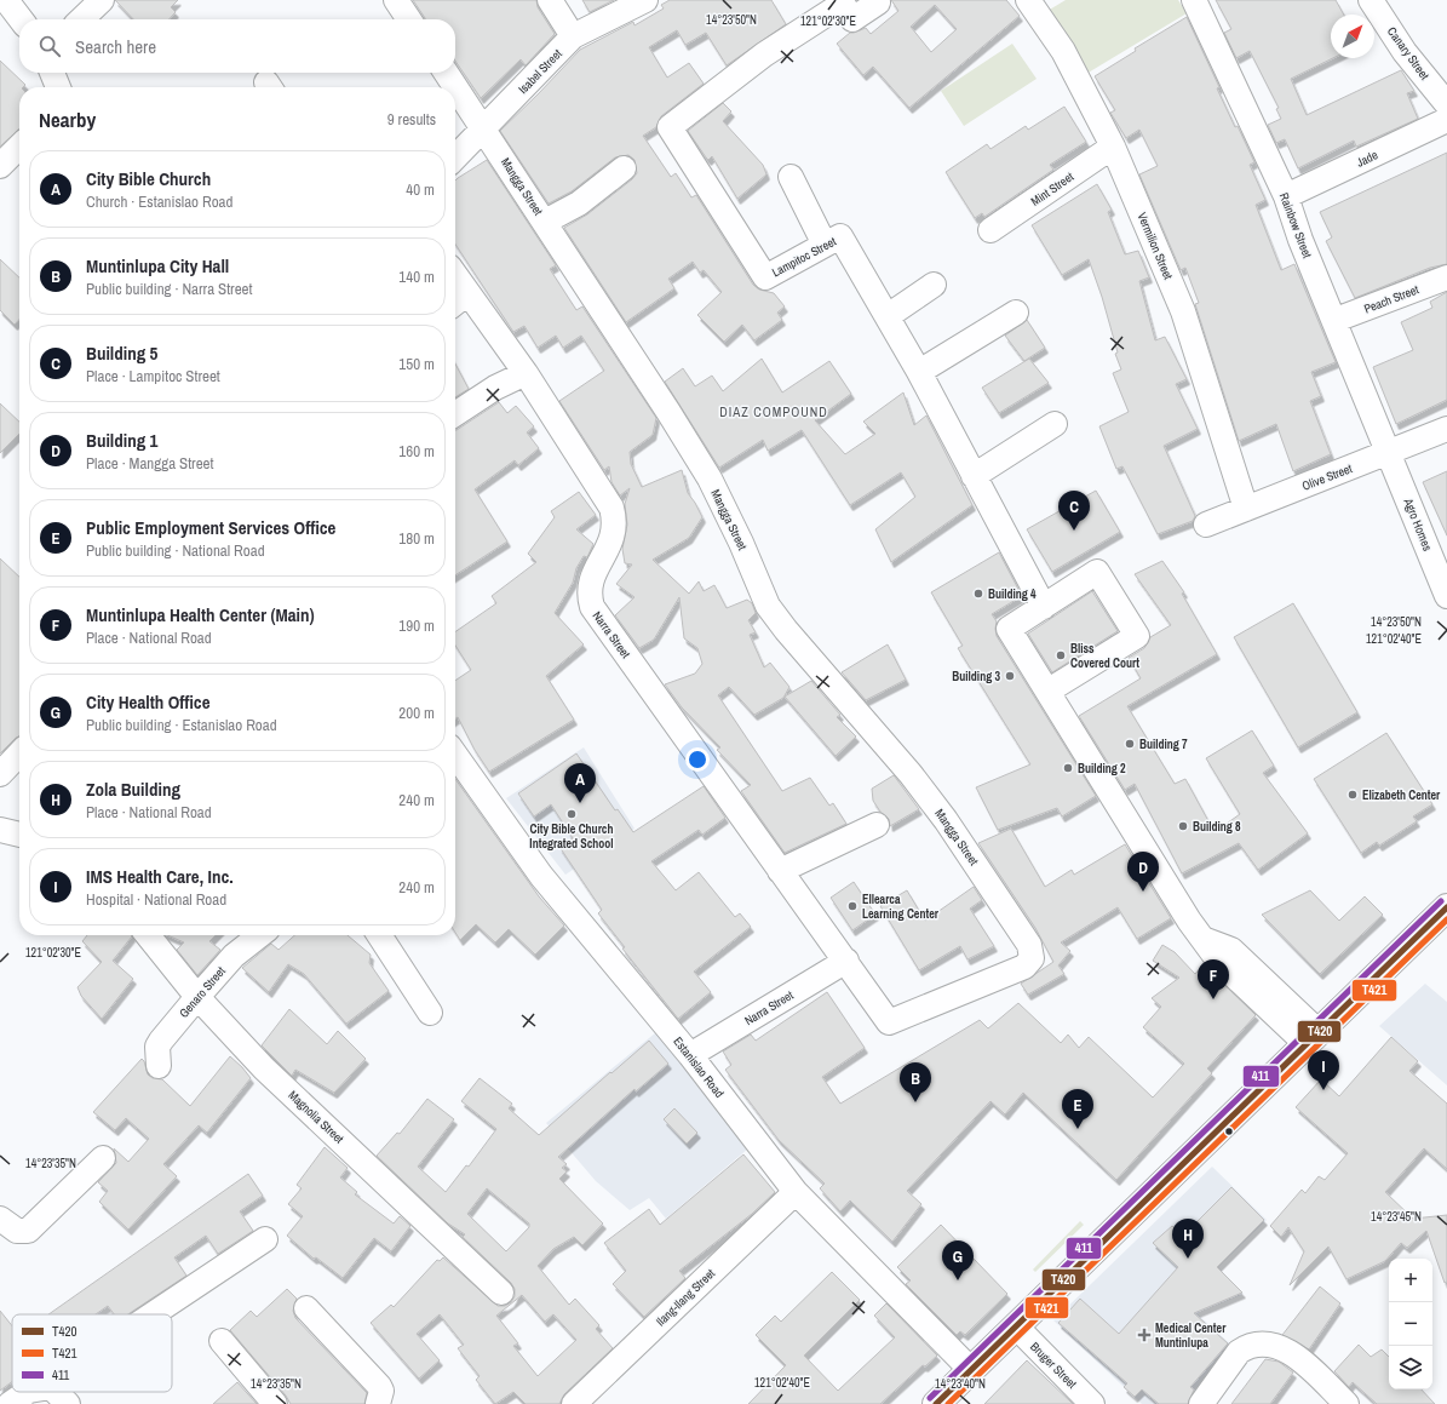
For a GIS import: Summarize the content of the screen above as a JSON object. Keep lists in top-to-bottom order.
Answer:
{
  "streets": {
    "street": [
      "Canary Street",
      "Isabel Street",
      "Jade",
      "Mangga Street",
      "Mint Street",
      "Rainbow Street",
      "Vermilion Street",
      "Lampitoc Street",
      "Peach Street",
      "Olive Street",
      "Agro Homes",
      "Narra Street",
      "Genaro Street",
      "Estanislao Road",
      "Magnolia Street",
      "Ilang-Ilang Street",
      "Bruger Street"
    ]
  },
  "crossings": [
    ["Isabel Street", "Mangga Street"],
    ["Jade", "Rainbow Street"],
    ["Mangga Street", "Narra Street"],
    ["Mint Street", "Vermilion Street"],
    ["Rainbow Street", "Peach Street"],
    ["Rainbow Street", "Olive Street"],
    ["Rainbow Street", "Agro Homes"],
    ["Vermilion Street", "Olive Street"],
    ["Olive Street", "Agro Homes"],
    ["Narra Street", "Estanislao Road"],
    ["Genaro Street", "Magnolia Street"],
    ["Estanislao Road", "Ilang-Ilang Street"]
  ],
  "districts": ["DIAZ COMPOUND"],
  "places": {
    "other": [
      "Building 4",
      "Bliss Covered Court",
      "Building 3",
      "Building 7",
      "Building 2",
      "Elizabeth Center",
      "City Bible Church Integrated School",
      "Building 8",
      "Ellearca Learning Center"
    ],
    "health": ["Medical Center Muntinlupa"]
  },
  "lines": ["transit line 411", "transit line T420", "transit line T421"],
  "legend": ["T420", "T421", "411"],
  "north": "top right",
  "page": {
    "search": "Search here",
    "heading": ["Nearby", "9 results"],
    "list": [
      {
        "mark": "A",
        "name": "City Bible Church",
        "note": "Church · Estanislao Road",
        "value": "40 m"
      },
      {
        "mark": "B",
        "name": "Muntinlupa City Hall",
        "note": "Public building · Narra Street",
        "value": "140 m"
      },
      {
        "mark": "C",
        "name": "Building 5",
        "note": "Place · Lampitoc Street",
        "value": "150 m"
      },
      {
        "mark": "D",
        "name": "Building 1",
        "note": "Place · Mangga Street",
        "value": "160 m"
      },
      {
        "mark": "E",
        "name": "Public Employment Services Office",
        "note": "Public building · National Road",
        "value": "180 m"
      },
      {
        "mark": "F",
        "name": "Muntinlupa Health Center (Main)",
        "note": "Place · National Road",
        "value": "190 m"
      },
      {
        "mark": "G",
        "name": "City Health Office",
        "note": "Public building · Estanislao Road",
        "value": "200 m"
      },
      {
        "mark": "H",
        "name": "Zola Building",
        "note": "Place · National Road",
        "value": "240 m"
      },
      {
        "mark": "I",
        "name": "IMS Health Care, Inc.",
        "note": "Hospital · National Road",
        "value": "240 m"
      }
    ],
    "pins": [
      "C",
      "A",
      "D",
      "F",
      "I",
      "B",
      "E",
      "H",
      "G"
    ],
    "map_buttons": ["+", "−"]
  },
  "coordinates": [
    "14°23'50\"N",
    "121°02'30\"E",
    "121°02'40\"E",
    "14°23'35\"N",
    "14°23'45\"N",
    "14°23'40\"N"
  ]
}
